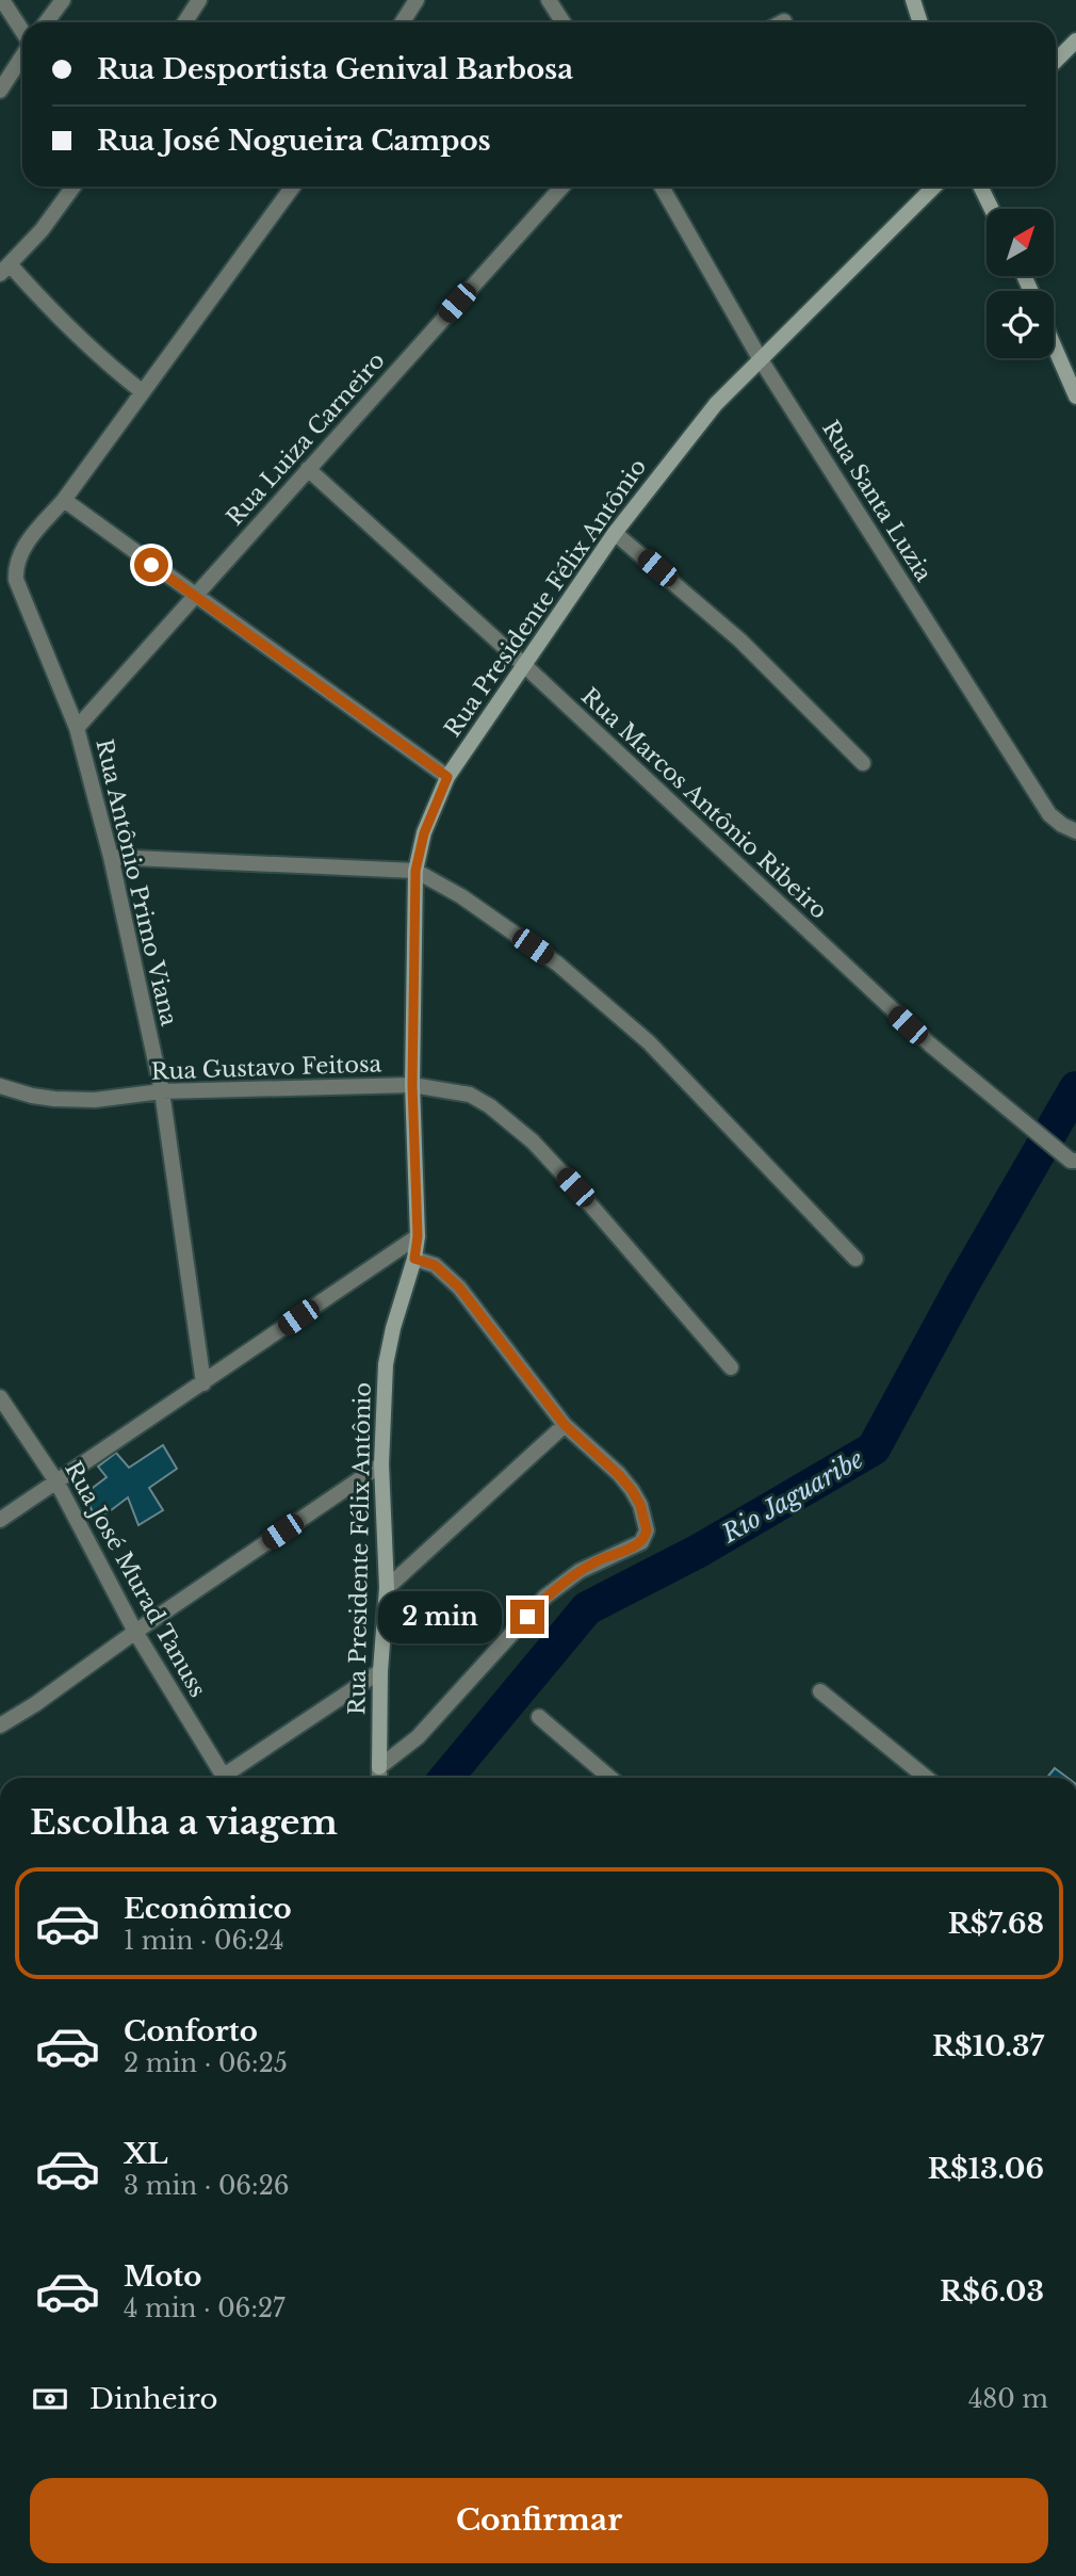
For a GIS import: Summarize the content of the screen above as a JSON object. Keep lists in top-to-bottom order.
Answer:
{
  "streets": {
    "street": [
      "Rua Luiza Carneiro",
      "Rua Santa Luzia",
      "Rua Presidente Félix Antônio",
      "Rua Marcos Antônio Ribeiro",
      "Rua Antônio Primo Viana",
      "Rua Gustavo Feitosa",
      "Rua José Murad Tanuss"
    ]
  },
  "crossings": [
    ["Rua Luiza Carneiro", "Rua Marcos Antônio Ribeiro"],
    ["Rua Luiza Carneiro", "Rua Antônio Primo Viana"],
    ["Rua Santa Luzia", "Rua Presidente Félix Antônio"],
    ["Rua Presidente Félix Antônio", "Rua Marcos Antônio Ribeiro"],
    ["Rua Presidente Félix Antônio", "Rua Gustavo Feitosa"],
    ["Rua Antônio Primo Viana", "Rua Gustavo Feitosa"]
  ],
  "water": ["Rio Jaguaribe"],
  "north": "top right",
  "page": {
    "banner": ["Rua Desportista Genival Barbosa", "Rua José Nogueira Campos"],
    "bubble": "2 min",
    "heading": "Escolha a viagem",
    "list": [
      {
        "name": "Econômico",
        "note": "1 min · 06:24",
        "value": "R$7.68"
      },
      {
        "name": "Conforto",
        "note": "2 min · 06:25",
        "value": "R$10.37"
      },
      {
        "name": "XL",
        "note": "3 min · 06:26",
        "value": "R$13.06"
      },
      {
        "name": "Moto",
        "note": "4 min · 06:27",
        "value": "R$6.03"
      }
    ],
    "pay": ["Dinheiro", "480 m"],
    "buttons": "Confirmar"
  }
}
